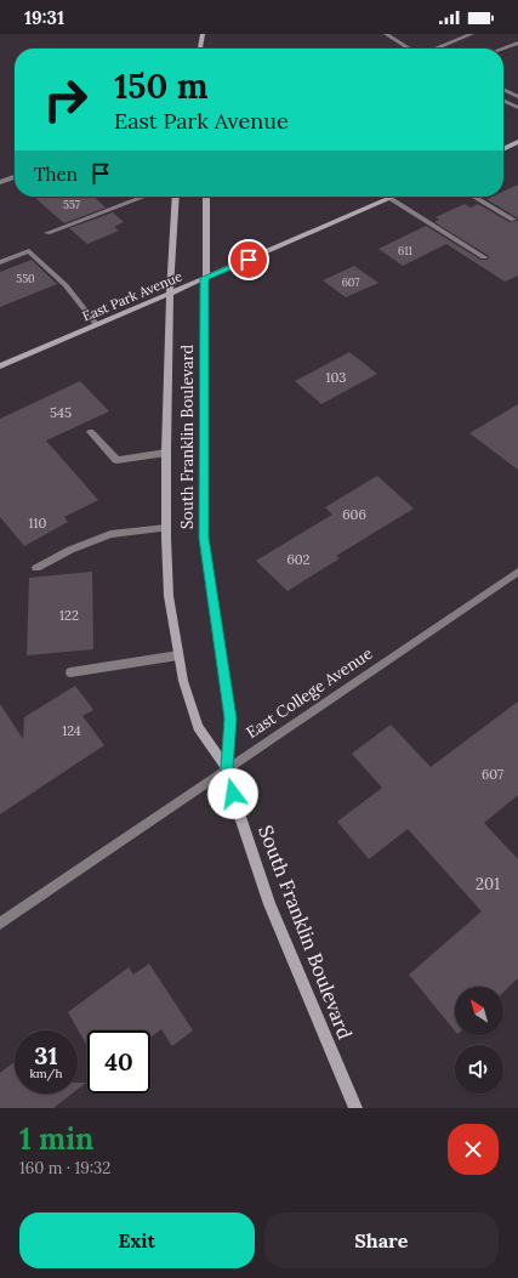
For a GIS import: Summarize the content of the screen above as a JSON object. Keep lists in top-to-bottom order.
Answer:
{
  "streets": {
    "street": ["East Park Avenue", "South Franklin Boulevard", "East College Avenue"]
  },
  "crossings": [
    ["East Park Avenue", "South Franklin Boulevard"],
    ["South Franklin Boulevard", "East College Avenue"]
  ],
  "house_numbers": [
    "557",
    "611",
    "550",
    "607",
    "103",
    "545",
    "606",
    "110",
    "602",
    "122",
    "124",
    "607",
    "201"
  ],
  "north": "top left",
  "page": {
    "status": "19:31",
    "turn": ["150 m", "East Park Avenue"],
    "then": "Then",
    "speed": "31 km/h",
    "limit": "40",
    "heading": ["1 min", "160 m · 19:32"],
    "buttons": ["Exit", "Share"]
  }
}
